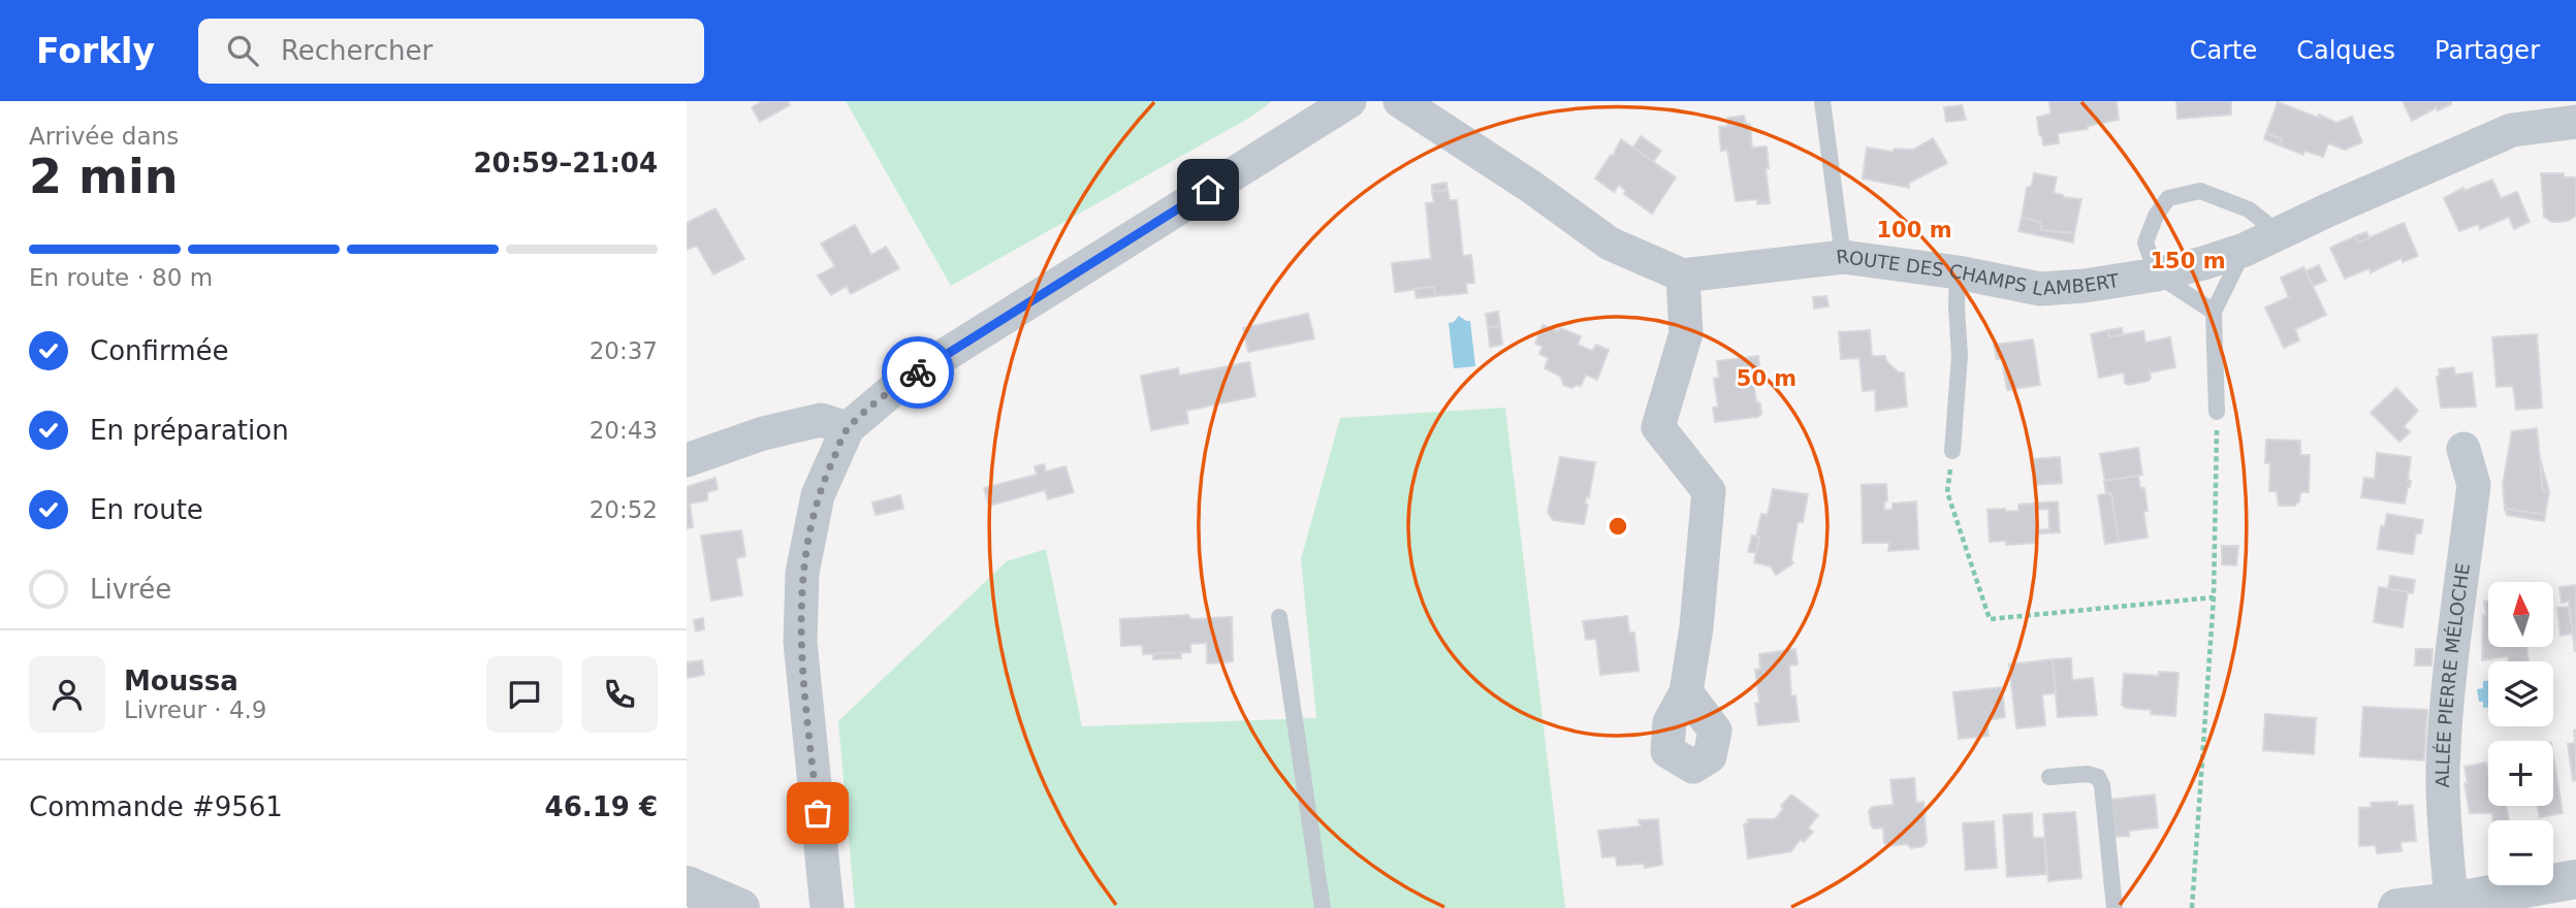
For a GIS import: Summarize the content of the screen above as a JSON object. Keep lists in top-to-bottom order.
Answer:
{
  "streets": {
    "street": ["ROUTE DES CHAMPS LAMBERT", "ALLÉE PIERRE MÉLOCHE"]
  },
  "north": "top",
  "page": {
    "header": "Forkly",
    "search": "Rechercher",
    "nav": ["Carte", "Calques", "Partager"],
    "heading": ["2 min", "Arrivée dans", "20:59–21:04"],
    "panel": [
      "Moussa",
      "Livreur · 4.9",
      "Commande #9561",
      "46.19 €"
    ],
    "bar": "En route · 80 m",
    "list": [
      ["Confirmée", "20:37"],
      ["En préparation", "20:43"],
      ["En route", "20:52"],
      "Livrée"
    ],
    "map_buttons": ["+", "−"]
  },
  "rings": ["100 m", "150 m", "50 m"]
}
